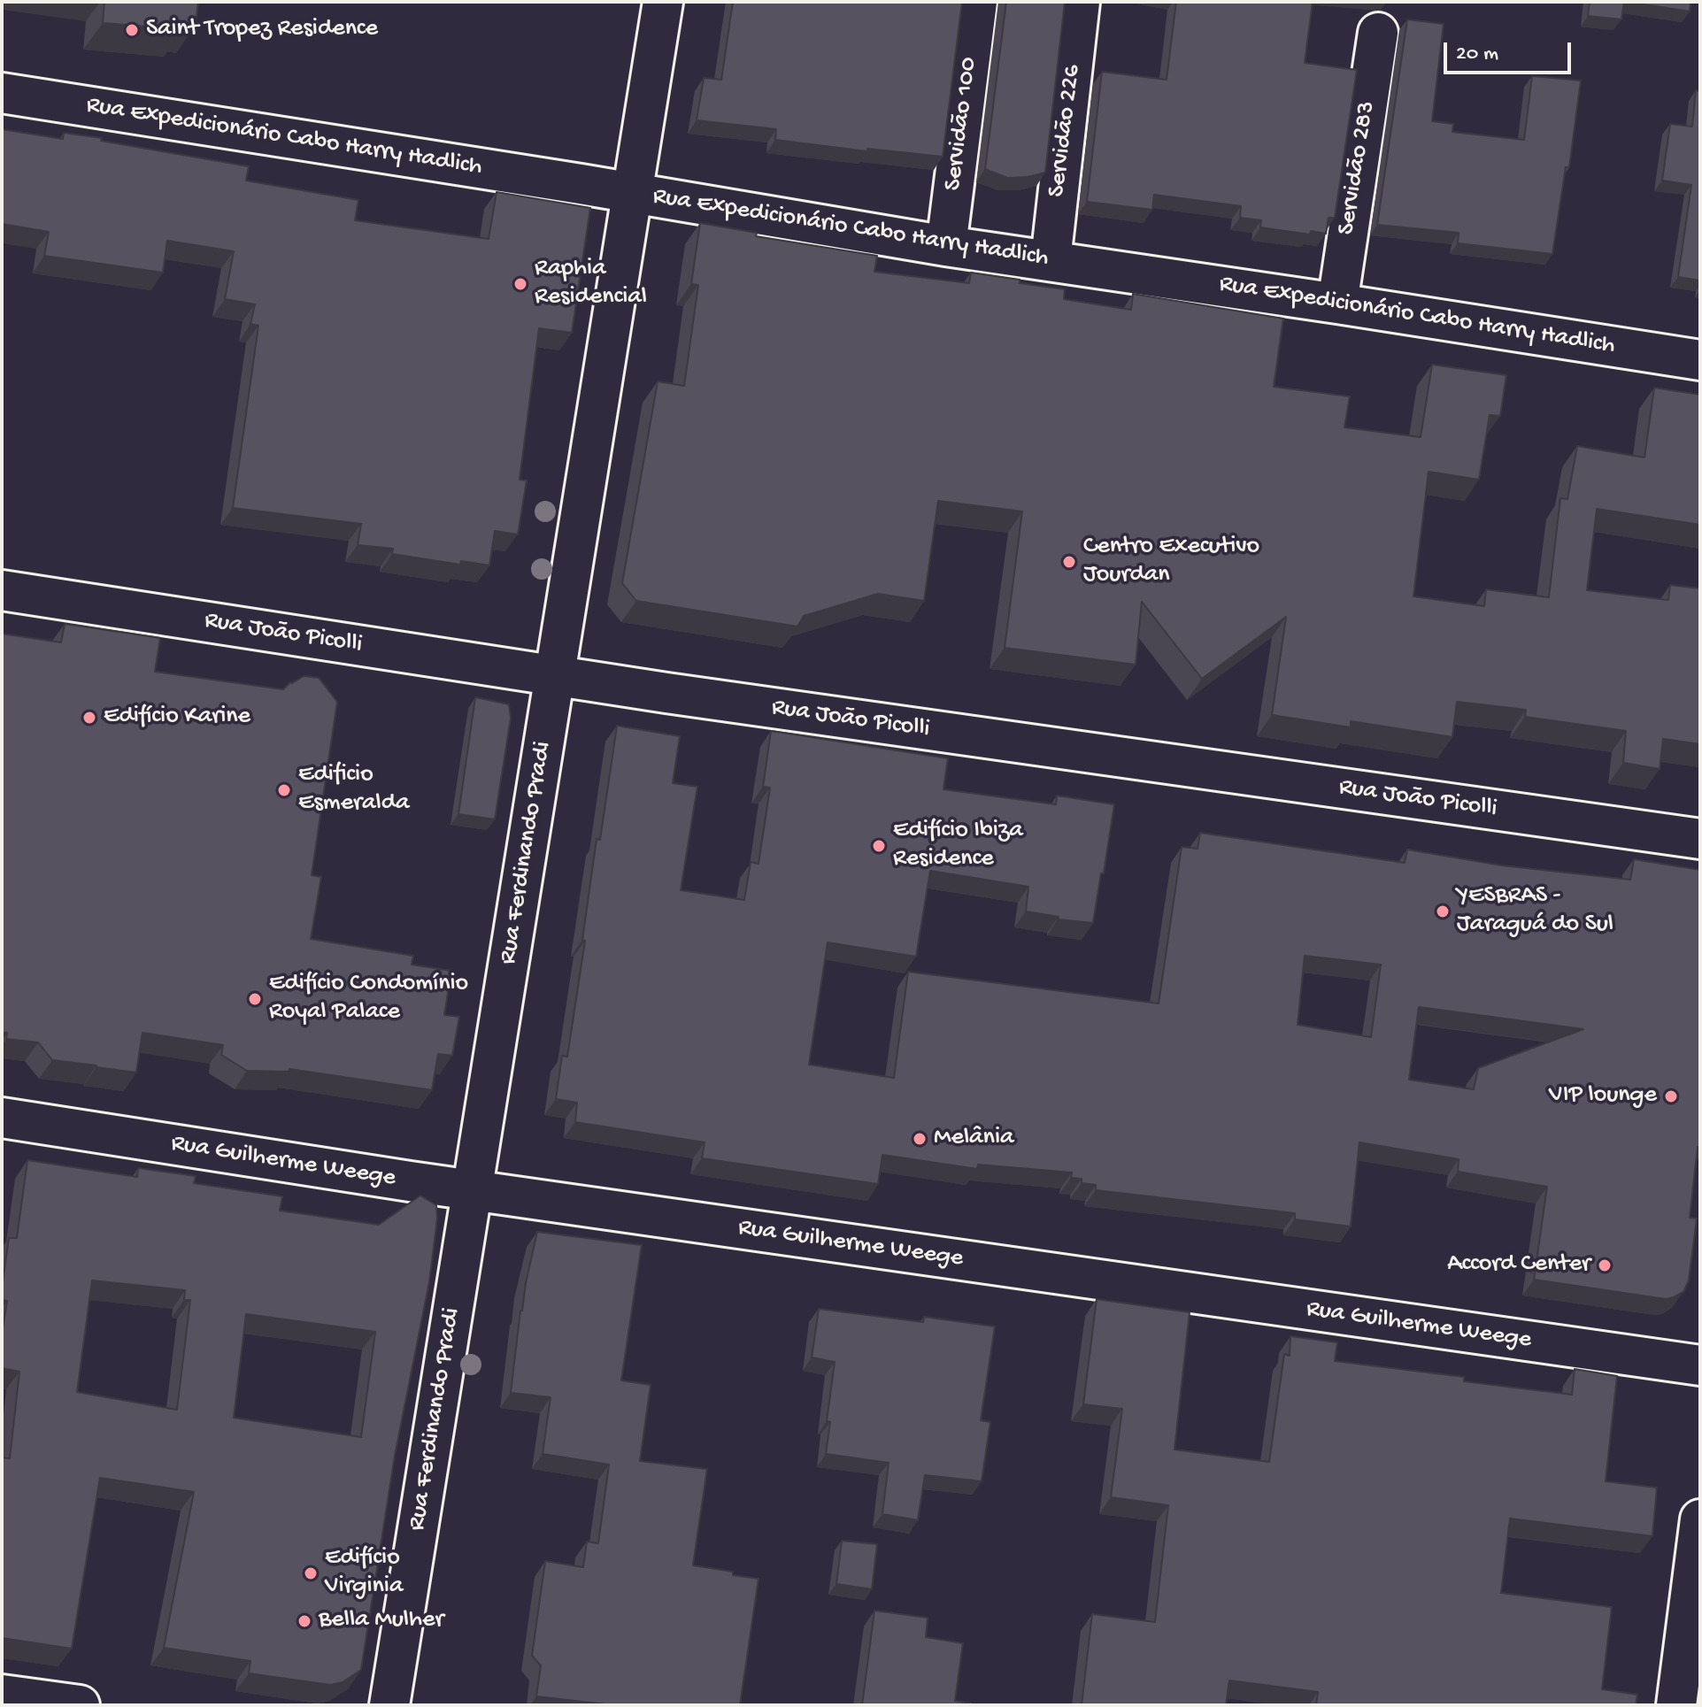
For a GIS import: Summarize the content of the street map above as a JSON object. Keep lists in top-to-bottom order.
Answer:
{
  "streets": {
    "street": [
      "Servidão 100",
      "Servidão 226",
      "Rua Expedicionário Cabo Harry Hadlich",
      "Servidão 283",
      "Rua João Picolli",
      "Rua Ferdinando Pradi",
      "Rua Guilherme Weege"
    ]
  },
  "crossings": [
    ["Servidão 100", "Rua Expedicionário Cabo Harry Hadlich"],
    ["Servidão 226", "Rua Expedicionário Cabo Harry Hadlich"],
    ["Rua Expedicionário Cabo Harry Hadlich", "Servidão 283"],
    ["Rua Expedicionário Cabo Harry Hadlich", "Rua Ferdinando Pradi"],
    ["Rua João Picolli", "Rua Ferdinando Pradi"],
    ["Rua Ferdinando Pradi", "Rua Guilherme Weege"]
  ],
  "places": [
    "Saint Tropez Residence",
    "Raphia Residencial",
    "Centro Executivo Jourdan",
    "Edifício Karine",
    "Edificio Esmeralda",
    "Edifício Ibiza Residence",
    "YESBRAS - Jaraguá do Sul",
    "Edifício Condomínio Royal Palace",
    "VIP lounge",
    "Melânia",
    "Accord Center",
    "Edifício Virginia",
    "Bella Mulher"
  ],
  "scale_bar": "20 m"
}
